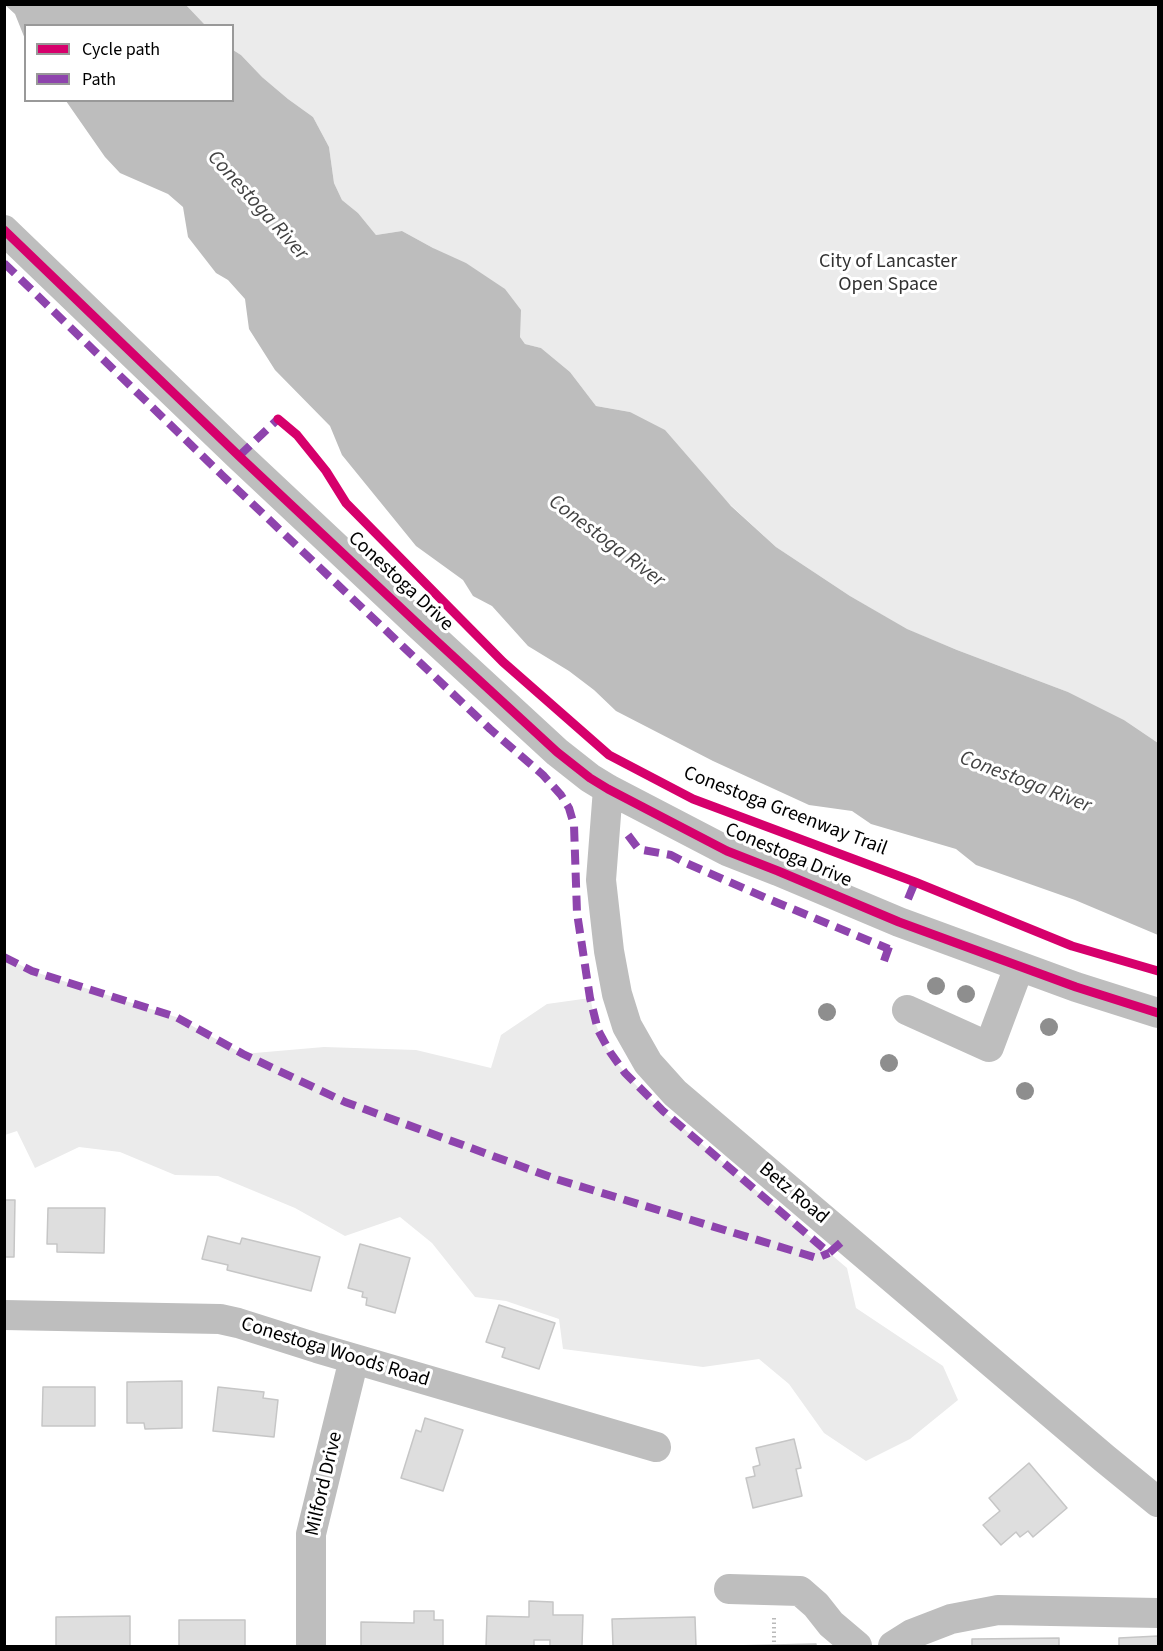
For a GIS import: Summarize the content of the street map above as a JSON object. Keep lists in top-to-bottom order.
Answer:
{
  "streets": {
    "street": [
      "Conestoga Drive",
      "Betz Road",
      "Conestoga Woods Road",
      "Milford Drive"
    ],
    "cycle path": ["Conestoga Greenway Trail"]
  },
  "crossings": [
    ["Conestoga Drive", "Betz Road"],
    ["Conestoga Woods Road", "Milford Drive"]
  ],
  "water": ["Conestoga River"],
  "parks": ["City of Lancaster Open Space"],
  "legend": ["Cycle path", "Path"]
}
